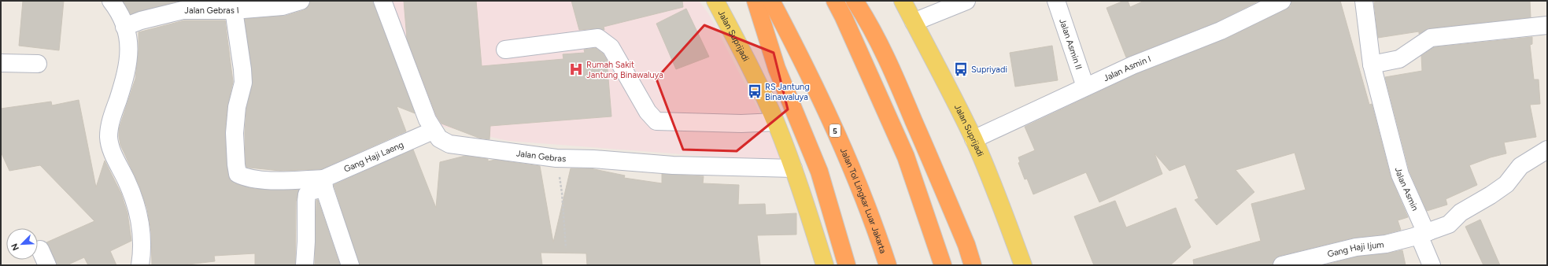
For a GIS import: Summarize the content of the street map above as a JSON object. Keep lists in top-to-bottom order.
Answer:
{
  "streets": {
    "highway": ["5", "Jalan Tol Lingkar Luar Jakarta"],
    "main road": ["Jalan Suprijadi"],
    "street": [
      "Jalan Gebras I",
      "Jalan Asmin II",
      "Jalan Asmin I",
      "Jalan Gebras",
      "Gang Haji Laeng",
      "Jalan Asmin",
      "Gang Haji Ijum"
    ]
  },
  "crossings": [
    ["Jalan Suprijadi", "Jalan Asmin I"],
    ["Jalan Suprijadi", "Jalan Gebras"],
    ["Jalan Asmin II", "Jalan Asmin I"],
    ["Jalan Gebras", "Gang Haji Laeng"],
    ["Jalan Asmin", "Gang Haji Ijum"]
  ],
  "places": {
    "hospital": ["Rumah Sakit Jantung Binawaluya"],
    "bus stop": ["Supriyadi", "RS Jantung Binawaluya"]
  },
  "north": "bottom left"
}
